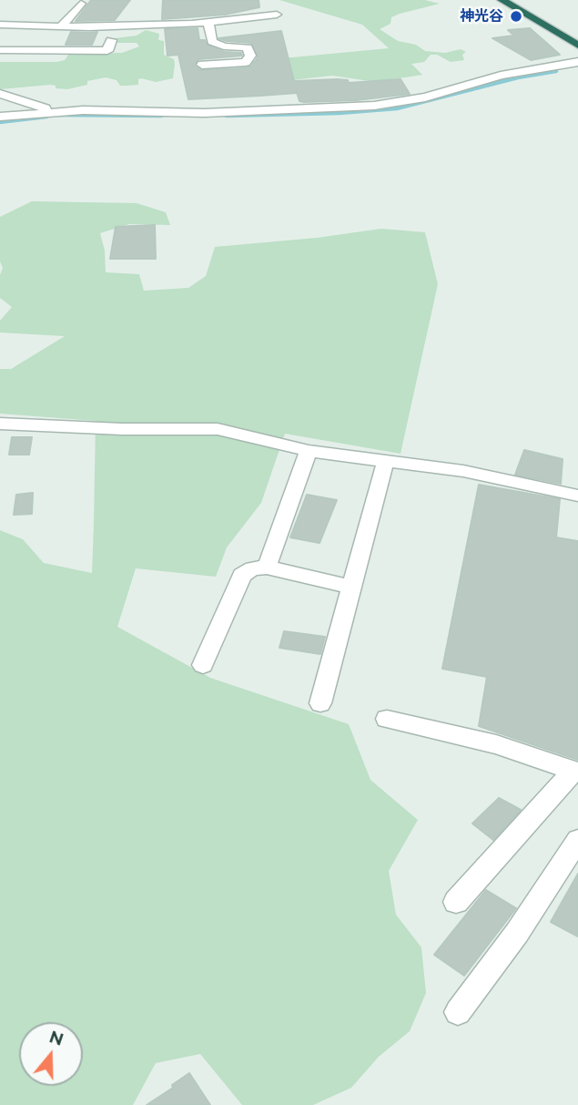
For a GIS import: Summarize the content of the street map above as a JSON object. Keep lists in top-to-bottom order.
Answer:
{
  "places": ["神光谷"],
  "north": "top"
}
